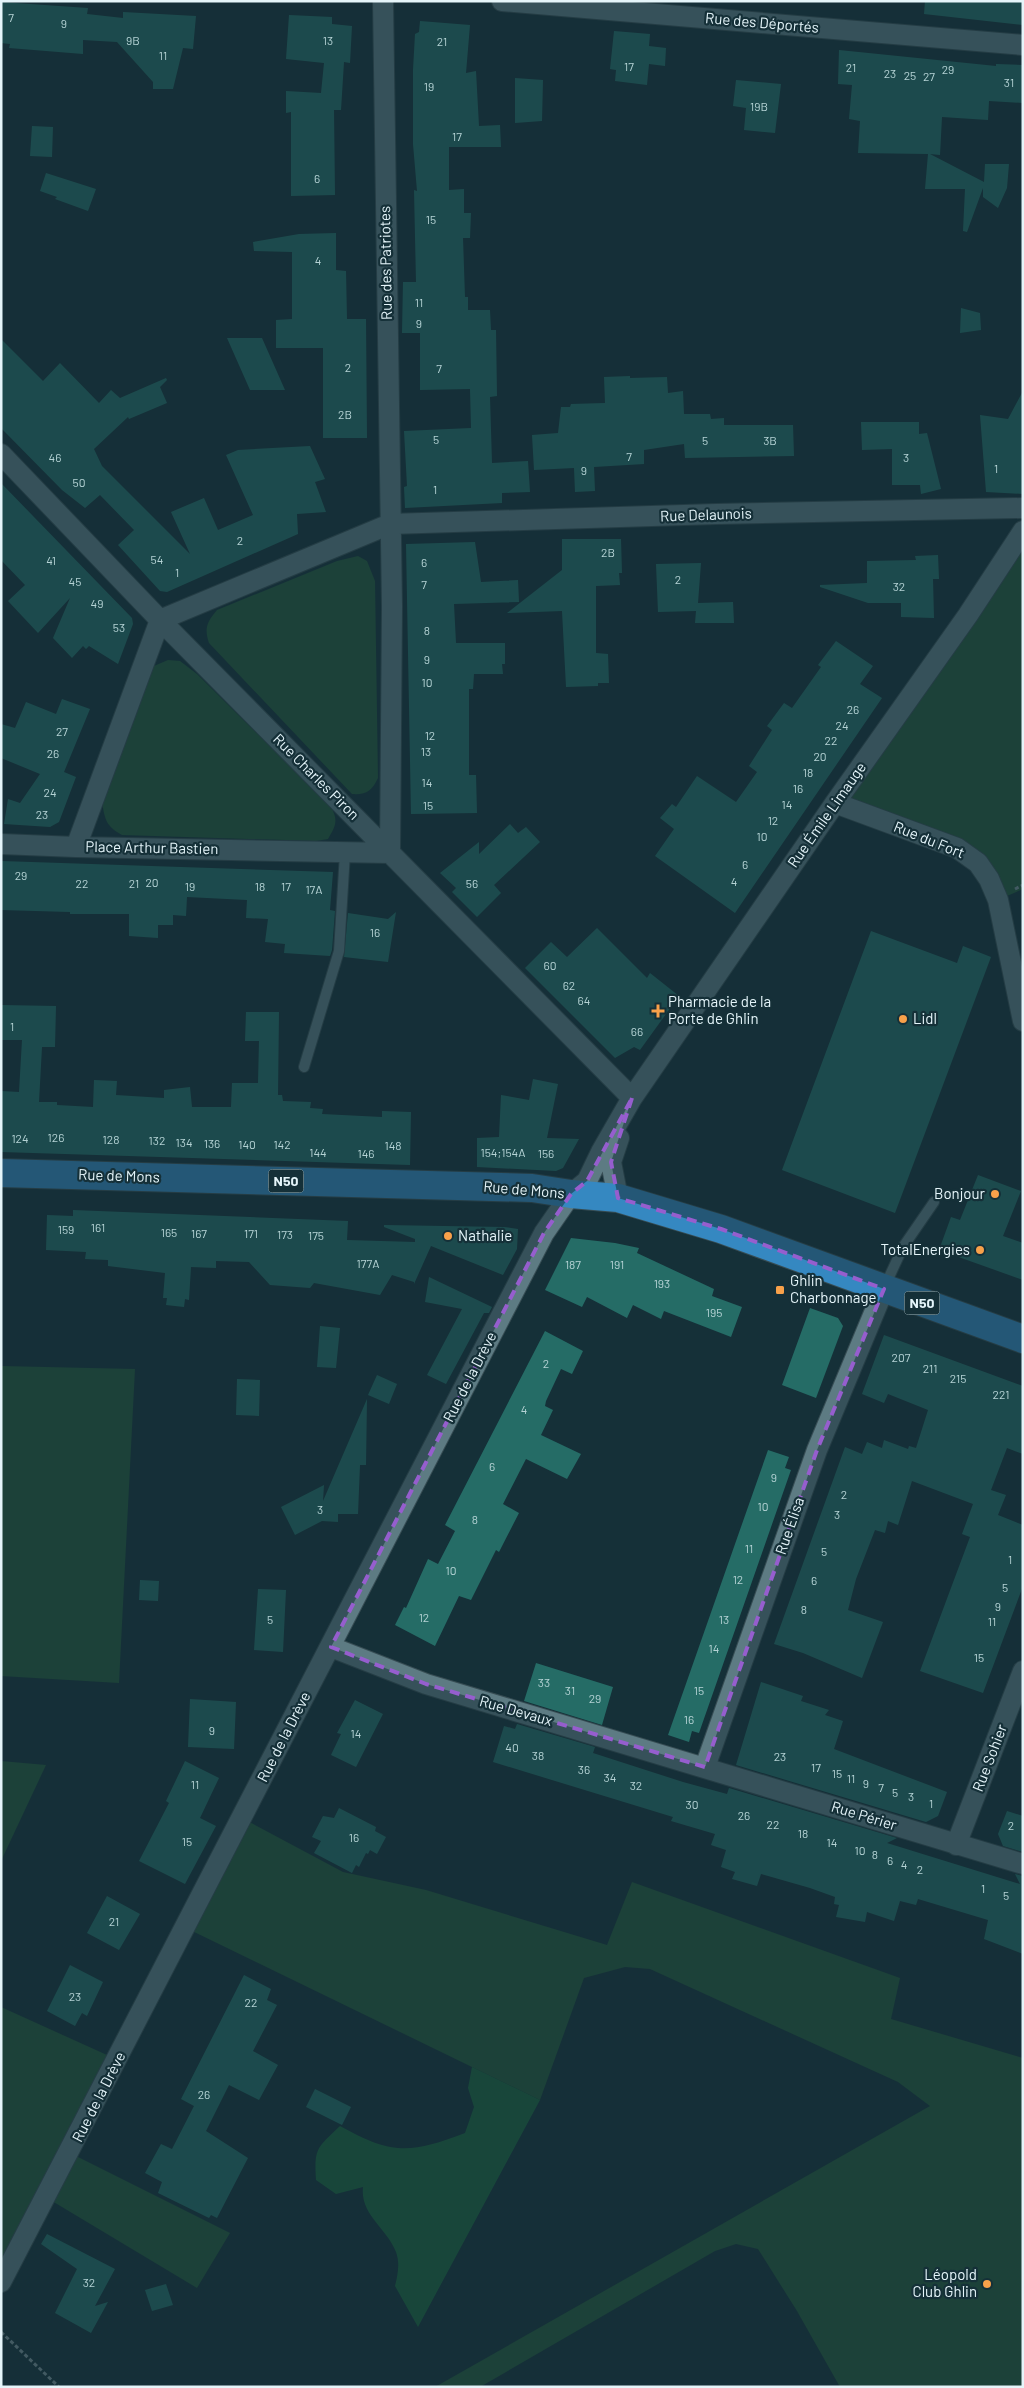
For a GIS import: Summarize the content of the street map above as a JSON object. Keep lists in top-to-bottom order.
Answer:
{
  "streets": {
    "main road": ["Rue de Mons", "N50"],
    "street": [
      "Rue des Déportés",
      "Rue des Patriotes",
      "Rue Delaunois",
      "Rue Charles Piron",
      "Rue Émile Limauge",
      "Rue du Fort",
      "Place Arthur Bastien",
      "Rue de la Drève",
      "Rue Élisa",
      "Rue Devaux",
      "Rue Sohier",
      "Rue Périer"
    ]
  },
  "crossings": [
    ["Rue des Patriotes", "Rue Delaunois"],
    ["Rue Charles Piron", "Rue Émile Limauge"],
    ["Rue Charles Piron", "Place Arthur Bastien"],
    ["Rue Charles Piron", "Rue de la Drève"],
    ["Rue Émile Limauge", "Rue du Fort"],
    ["Rue Émile Limauge", "Rue de la Drève"],
    ["Rue de Mons", "Rue de la Drève"],
    ["Rue de Mons", "Rue Élisa"],
    ["Rue de la Drève", "Rue Devaux"],
    ["Rue Élisa", "Rue Devaux"],
    ["Rue Élisa", "Rue Périer"],
    ["Rue Devaux", "Rue Périer"],
    ["Rue Sohier", "Rue Périer"]
  ],
  "places": {
    "health": ["Pharmacie de la Porte de Ghlin"],
    "other": [
      "Lidl",
      "Bonjour",
      "Nathalie",
      "TotalEnergies",
      "Léopold Club Ghlin"
    ],
    "transit": ["Ghlin Charbonnage"]
  },
  "house_numbers": [
    "7",
    "9",
    "9B",
    "13",
    "21",
    "11",
    "17",
    "21",
    "29",
    "23",
    "25",
    "27",
    "31",
    "19",
    "19B",
    "17",
    "6",
    "15",
    "4",
    "11",
    "9",
    "2",
    "7",
    "2B",
    "5",
    "5",
    "3B",
    "7",
    "46",
    "3",
    "1",
    "9",
    "50",
    "1",
    "2",
    "2B",
    "54",
    "41",
    "6",
    "1",
    "2",
    "45",
    "7",
    "32",
    "49",
    "53",
    "8",
    "9",
    "10",
    "26",
    "24",
    "27",
    "12",
    "22",
    "13",
    "26",
    "20",
    "18",
    "14",
    "16",
    "24",
    "14",
    "15",
    "23",
    "12",
    "10",
    "6",
    "29",
    "4",
    "20",
    "22",
    "21",
    "56",
    "19",
    "18",
    "17",
    "17A",
    "16",
    "60",
    "62",
    "64",
    "1",
    "66",
    "126",
    "124",
    "128",
    "132",
    "134",
    "136",
    "140",
    "142",
    "148",
    "144",
    "154;154A",
    "146",
    "156",
    "161",
    "159",
    "165",
    "167",
    "171",
    "173",
    "175",
    "177A",
    "187",
    "191",
    "193",
    "195",
    "207",
    "2",
    "211",
    "215",
    "221",
    "4",
    "6",
    "9",
    "2",
    "10",
    "3",
    "3",
    "8",
    "11",
    "5",
    "1",
    "10",
    "12",
    "6",
    "5",
    "9",
    "8",
    "12",
    "5",
    "13",
    "11",
    "14",
    "15",
    "33",
    "31",
    "15",
    "29",
    "16",
    "9",
    "14",
    "40",
    "38",
    "23",
    "17",
    "36",
    "15",
    "34",
    "11",
    "9",
    "11",
    "32",
    "7",
    "5",
    "3",
    "1",
    "30",
    "26",
    "22",
    "2",
    "18",
    "16",
    "15",
    "14",
    "10",
    "8",
    "6",
    "4",
    "2",
    "1",
    "5",
    "21",
    "23",
    "22",
    "26",
    "32"
  ]
}
